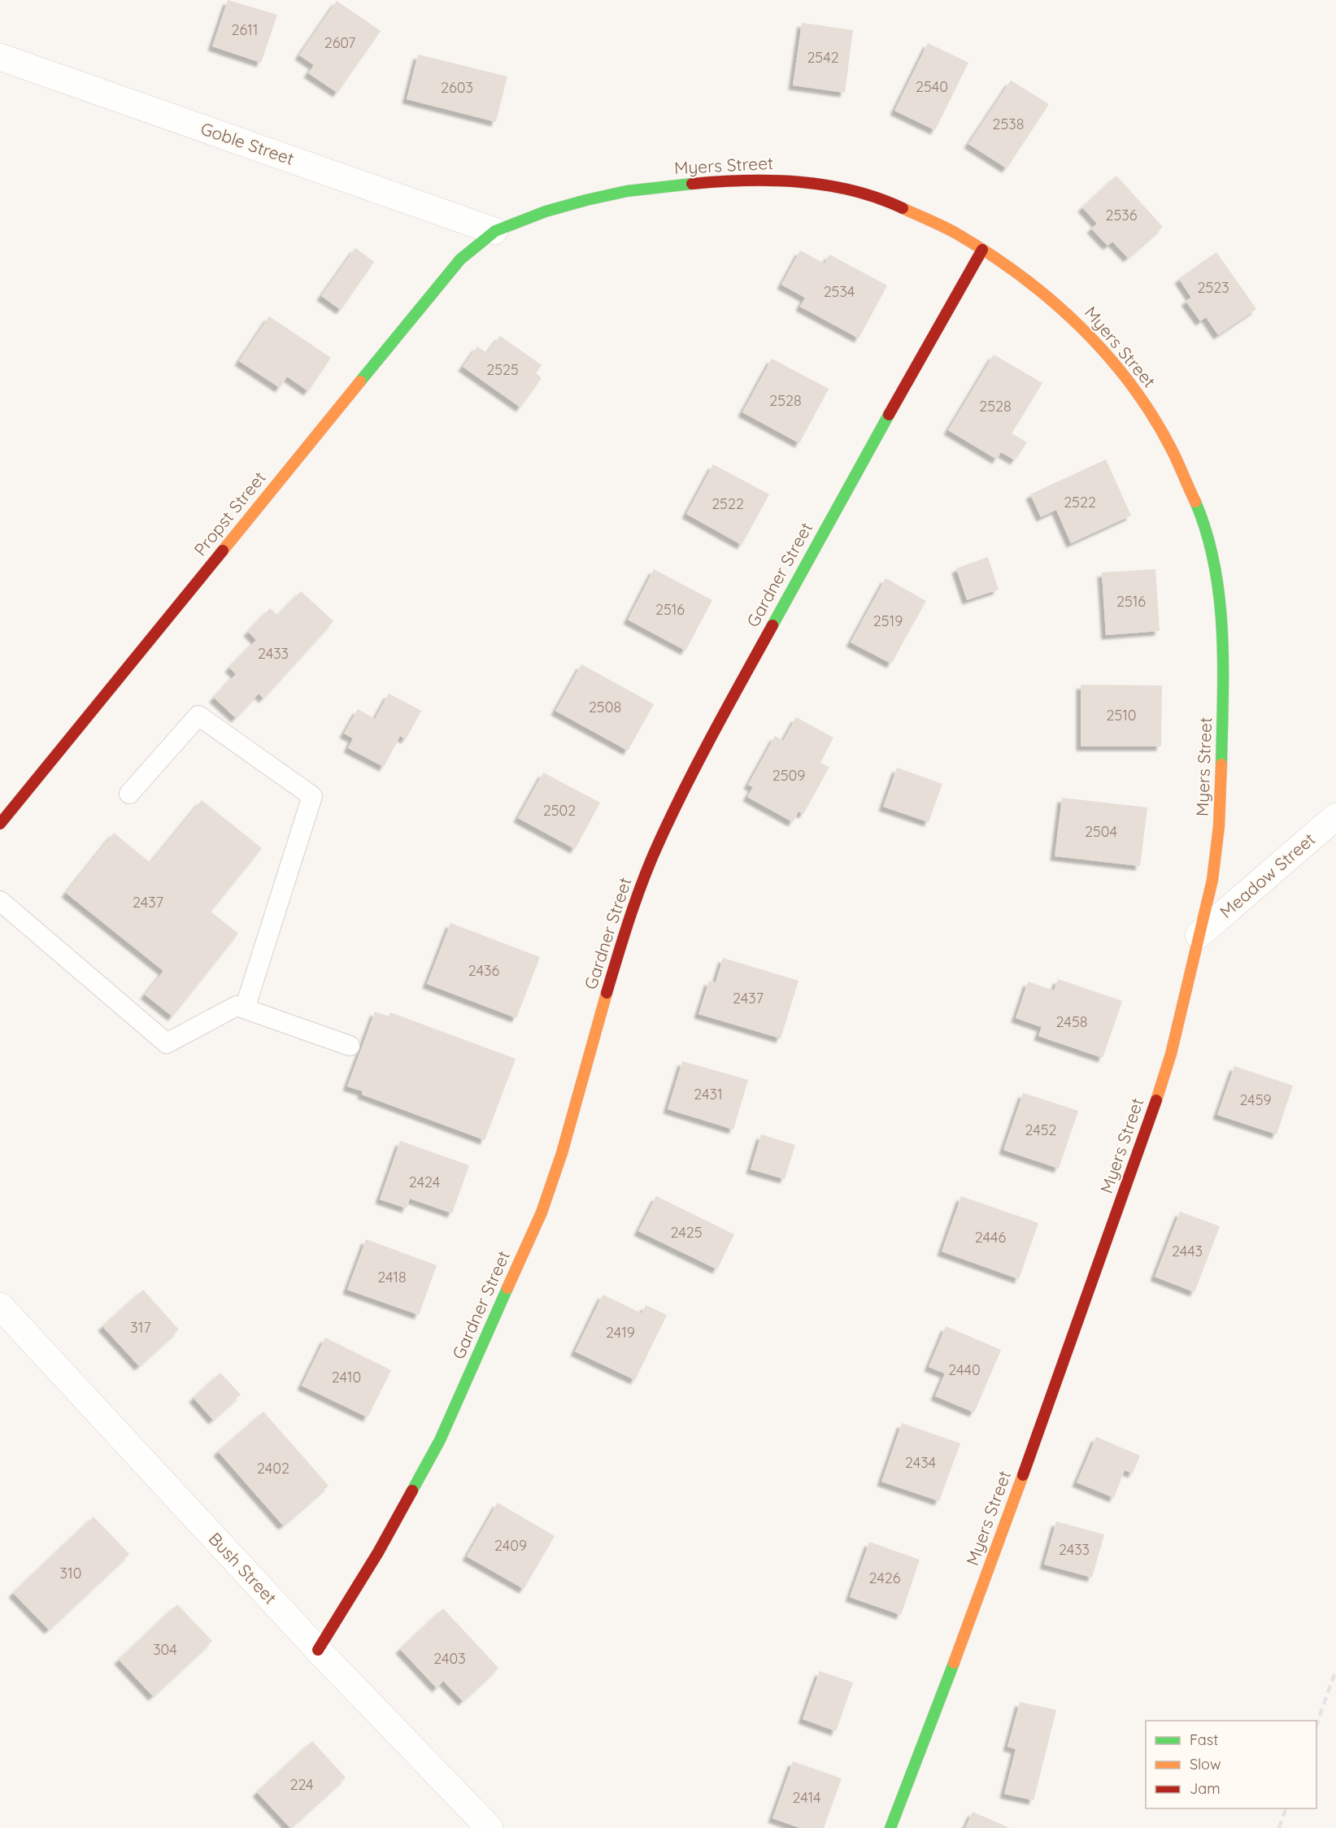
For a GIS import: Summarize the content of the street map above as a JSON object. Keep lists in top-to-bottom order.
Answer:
{
  "streets": {
    "street": [
      "Goble Street",
      "Myers Street",
      "Propst Street",
      "Gardner Street",
      "Meadow Street",
      "Bush Street"
    ]
  },
  "crossings": [
    ["Goble Street", "Myers Street"],
    ["Goble Street", "Propst Street"],
    ["Myers Street", "Propst Street"],
    ["Myers Street", "Gardner Street"],
    ["Myers Street", "Meadow Street"],
    ["Gardner Street", "Bush Street"]
  ],
  "house_numbers": [
    "2611",
    "2607",
    "2542",
    "2540",
    "2603",
    "2538",
    "2536",
    "2523",
    "2534",
    "2525",
    "2528",
    "2528",
    "2522",
    "2522",
    "2516",
    "2516",
    "2519",
    "2433",
    "2508",
    "2510",
    "2509",
    "2502",
    "2504",
    "2437",
    "2436",
    "2437",
    "2458",
    "2431",
    "2459",
    "2452",
    "2424",
    "2425",
    "2446",
    "2443",
    "2418",
    "317",
    "2419",
    "2440",
    "2410",
    "2434",
    "2402",
    "2409",
    "2433",
    "310",
    "2426",
    "304",
    "2403",
    "224",
    "2414"
  ],
  "legend": ["Fast", "Slow", "Jam"]
}
